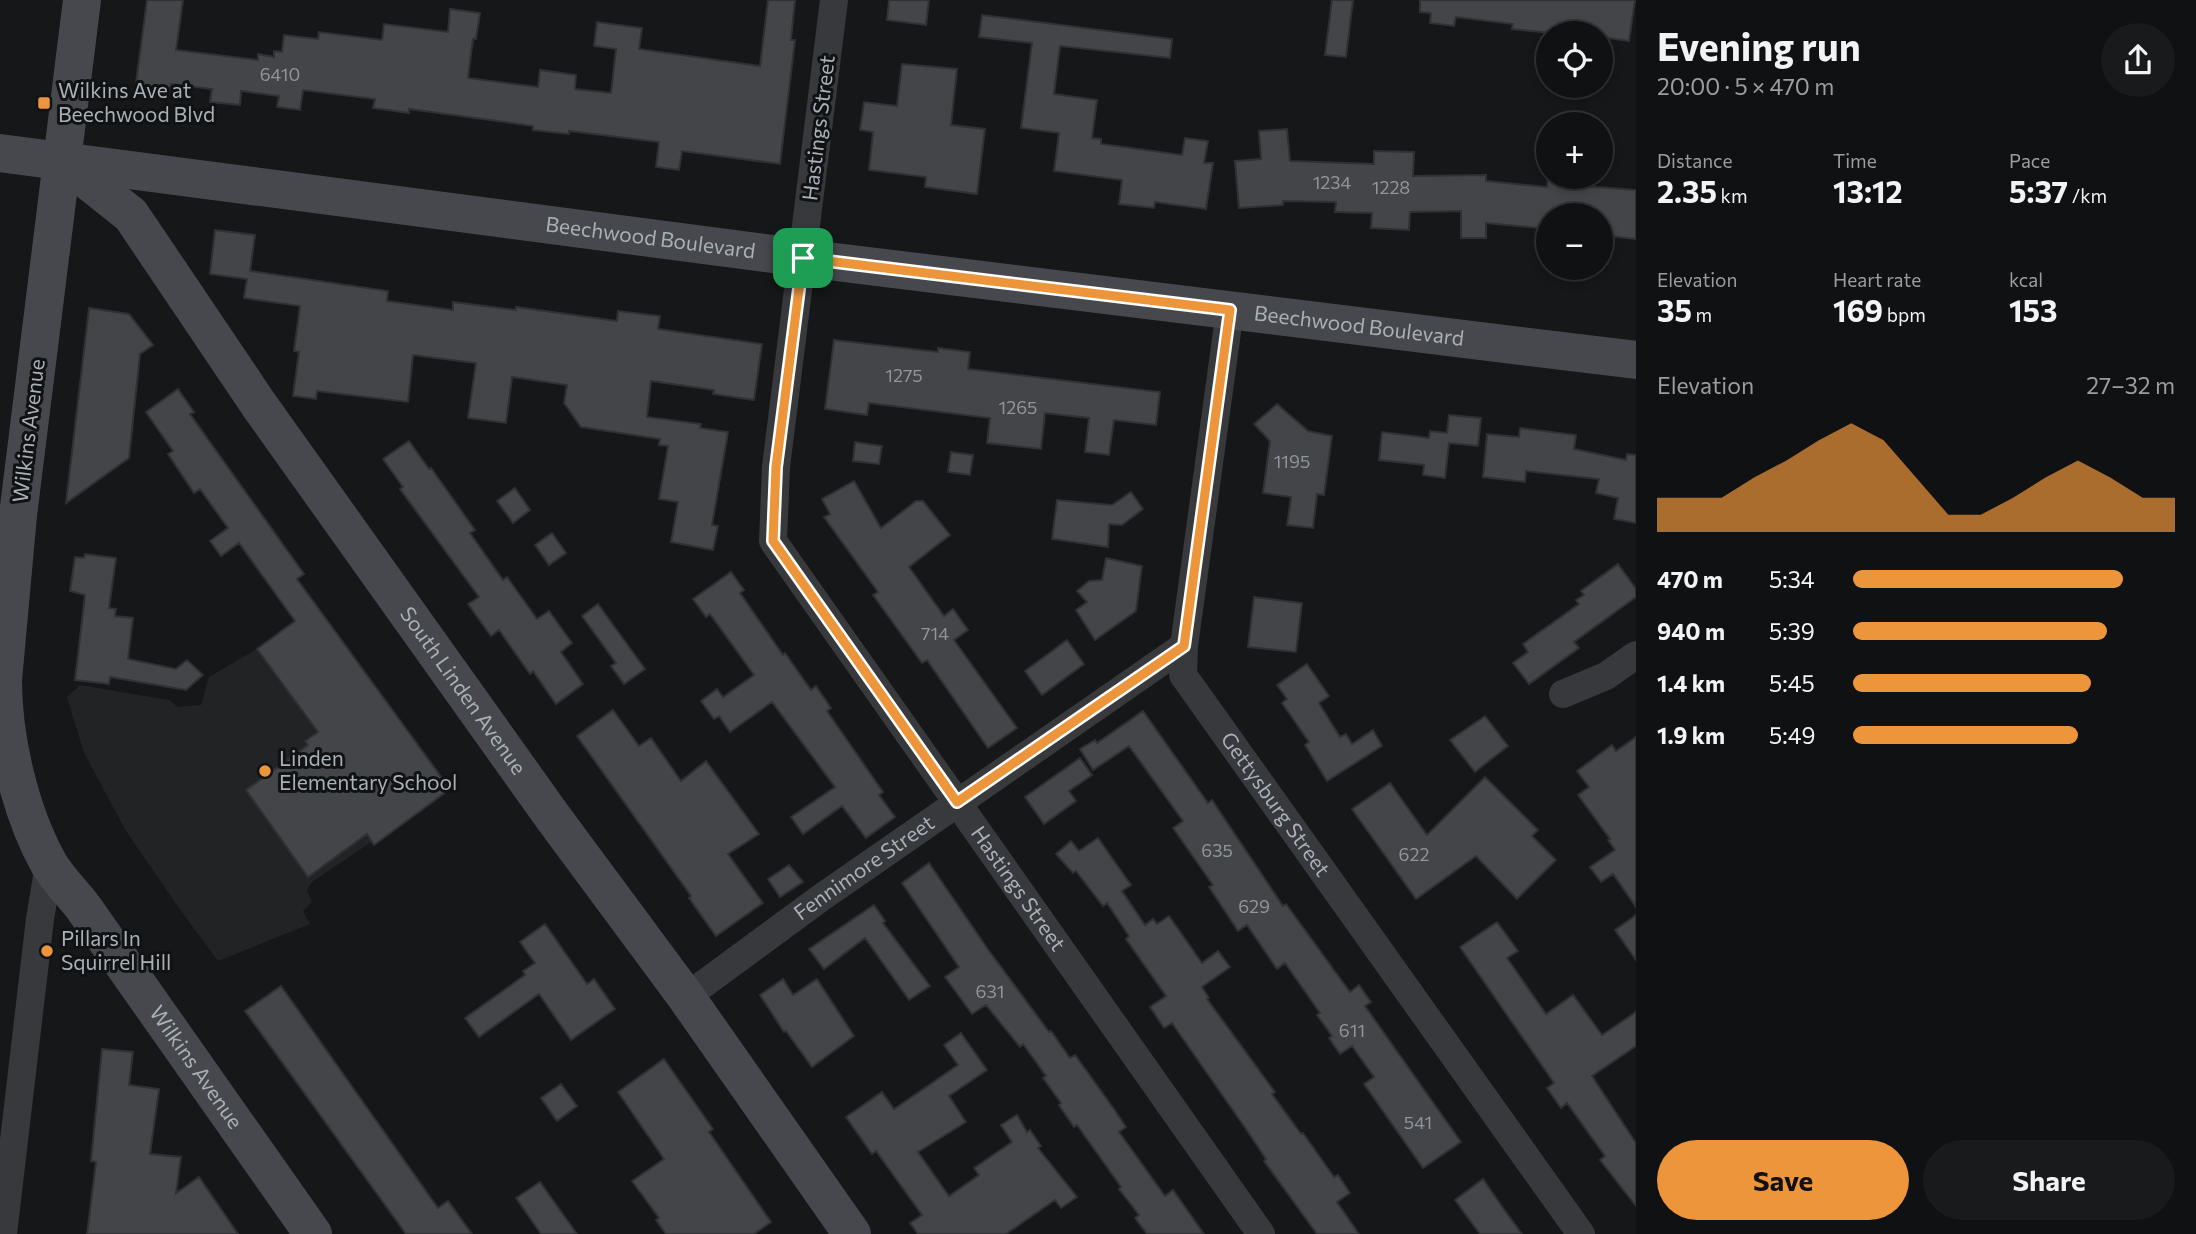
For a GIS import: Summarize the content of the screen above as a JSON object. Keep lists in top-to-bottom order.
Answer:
{
  "streets": {
    "main road": ["Beechwood Boulevard", "Wilkins Avenue", "South Linden Avenue"],
    "street": ["Hastings Street", "Gettysburg Street", "Fennimore Street"]
  },
  "crossings": [
    ["Hastings Street", "Beechwood Boulevard"],
    ["Hastings Street", "Fennimore Street"],
    ["Beechwood Boulevard", "Wilkins Avenue"],
    ["Beechwood Boulevard", "South Linden Avenue"],
    ["Beechwood Boulevard", "Gettysburg Street"],
    ["Wilkins Avenue", "South Linden Avenue"],
    ["South Linden Avenue", "Fennimore Street"],
    ["Gettysburg Street", "Fennimore Street"]
  ],
  "places": {
    "transit": ["Wilkins Ave at Beechwood Blvd"],
    "other": ["Linden Elementary School", "Pillars In Squirrel Hill"]
  },
  "house_numbers": [
    "6410",
    "1234",
    "1228",
    "1275",
    "1265",
    "1195",
    "714",
    "635",
    "622",
    "629",
    "631",
    "611",
    "541"
  ],
  "page": {
    "heading": ["Evening run", "20:00 · 5 × 470 m"],
    "map_buttons": ["+", "−"],
    "stats": [
      ["Distance", "2.35 km"],
      ["Time", "13:12"],
      ["Pace", "5:37 /km"],
      ["Elevation", "35 m"],
      ["Heart rate", "169 bpm"],
      ["kcal", "153"]
    ],
    "chart": ["Elevation", "27–32 m"],
    "list": [
      {
        "name": "470 m",
        "note": "5:34"
      },
      {
        "name": "940 m",
        "note": "5:39"
      },
      {
        "name": "1.4 km",
        "note": "5:45"
      },
      {
        "name": "1.9 km",
        "note": "5:49"
      }
    ],
    "buttons": ["Save", "Share"]
  }
}
